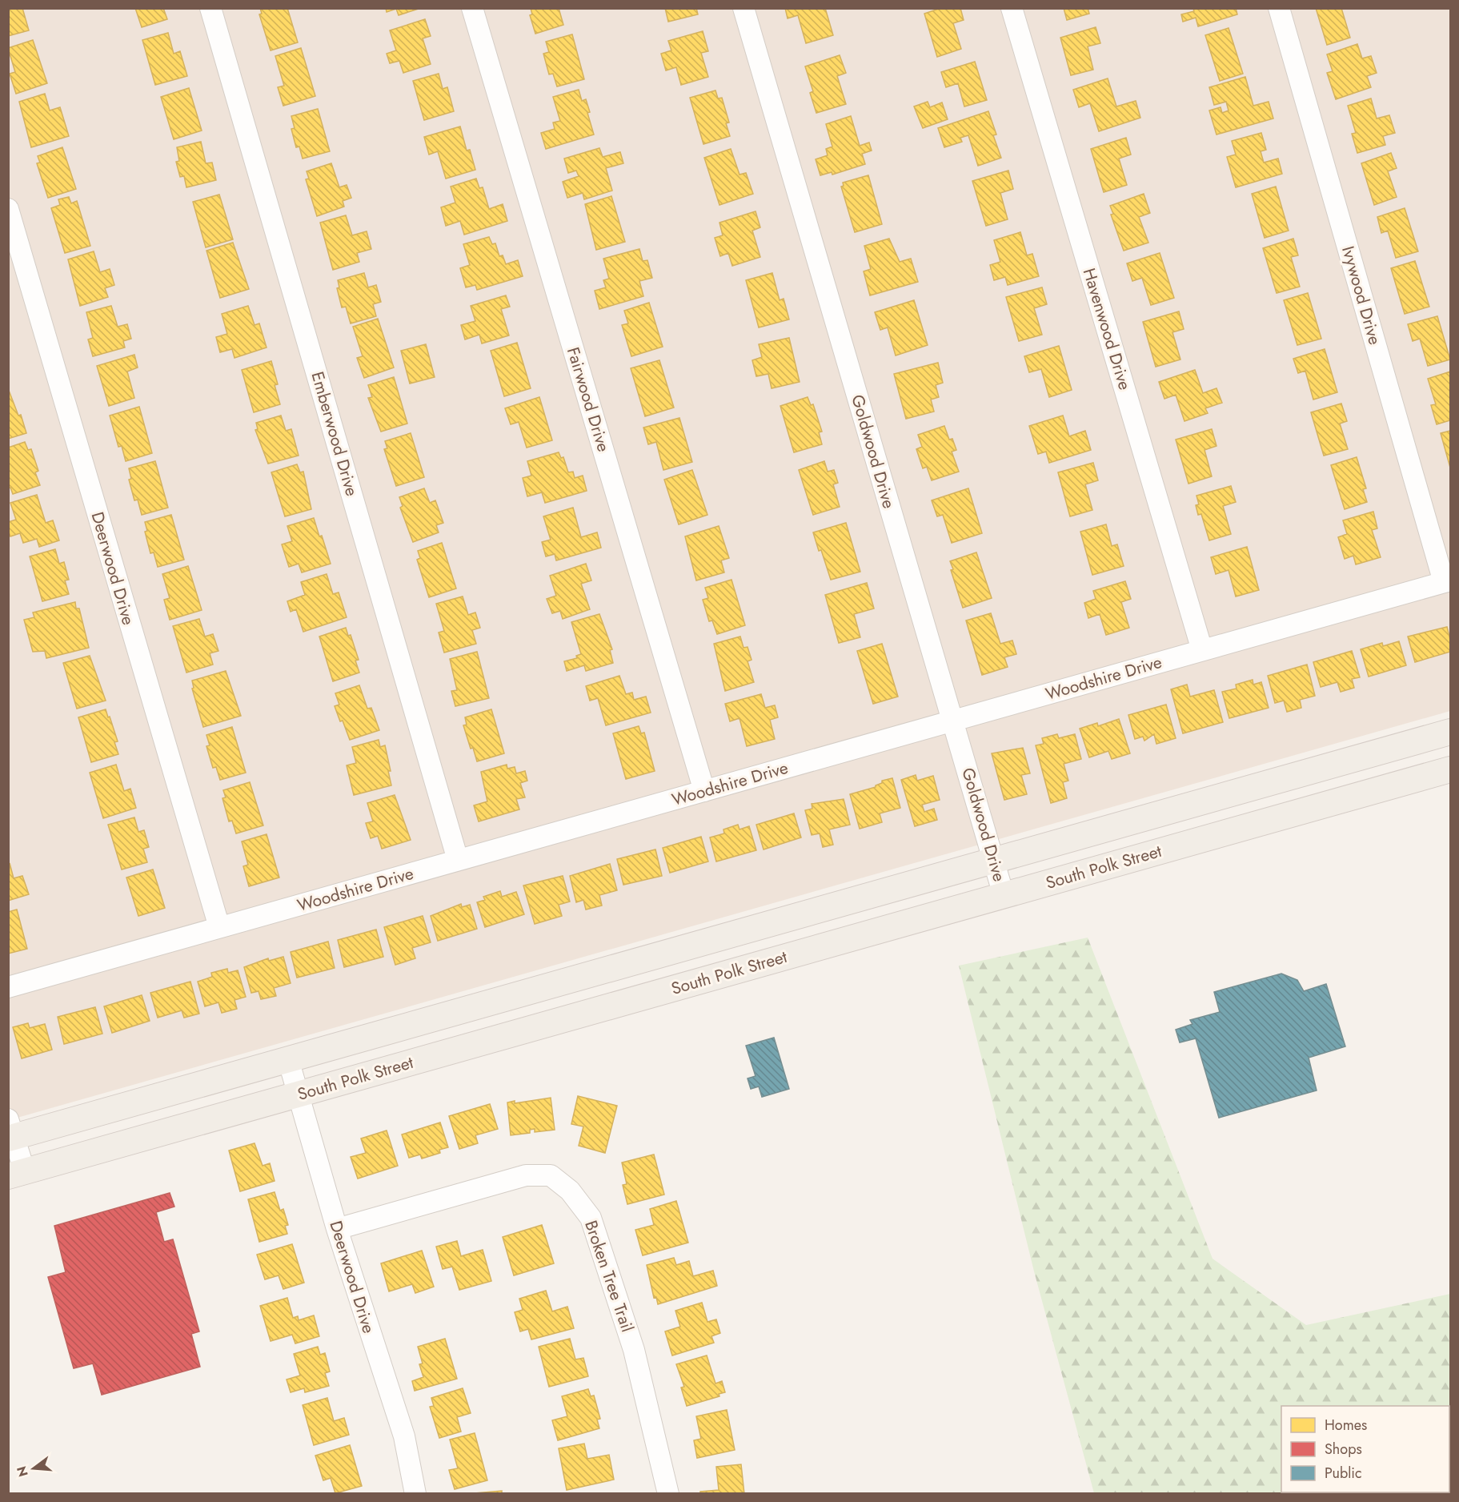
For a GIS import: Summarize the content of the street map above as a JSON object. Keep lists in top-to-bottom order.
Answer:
{
  "streets": {
    "main road": ["South Polk Street"],
    "street": [
      "Ivywood Drive",
      "Havenwood Drive",
      "Fairwood Drive",
      "Emberwood Drive",
      "Goldwood Drive",
      "Deerwood Drive",
      "Woodshire Drive",
      "Broken Tree Trail"
    ]
  },
  "crossings": [
    ["Ivywood Drive", "Woodshire Drive"],
    ["Havenwood Drive", "Woodshire Drive"],
    ["Fairwood Drive", "Woodshire Drive"],
    ["Emberwood Drive", "Woodshire Drive"],
    ["Goldwood Drive", "Woodshire Drive"],
    ["Goldwood Drive", "South Polk Street"],
    ["Deerwood Drive", "Woodshire Drive"],
    ["Deerwood Drive", "South Polk Street"],
    ["Deerwood Drive", "Broken Tree Trail"]
  ],
  "legend": ["Homes", "Shops", "Public"],
  "north": "left"
}
